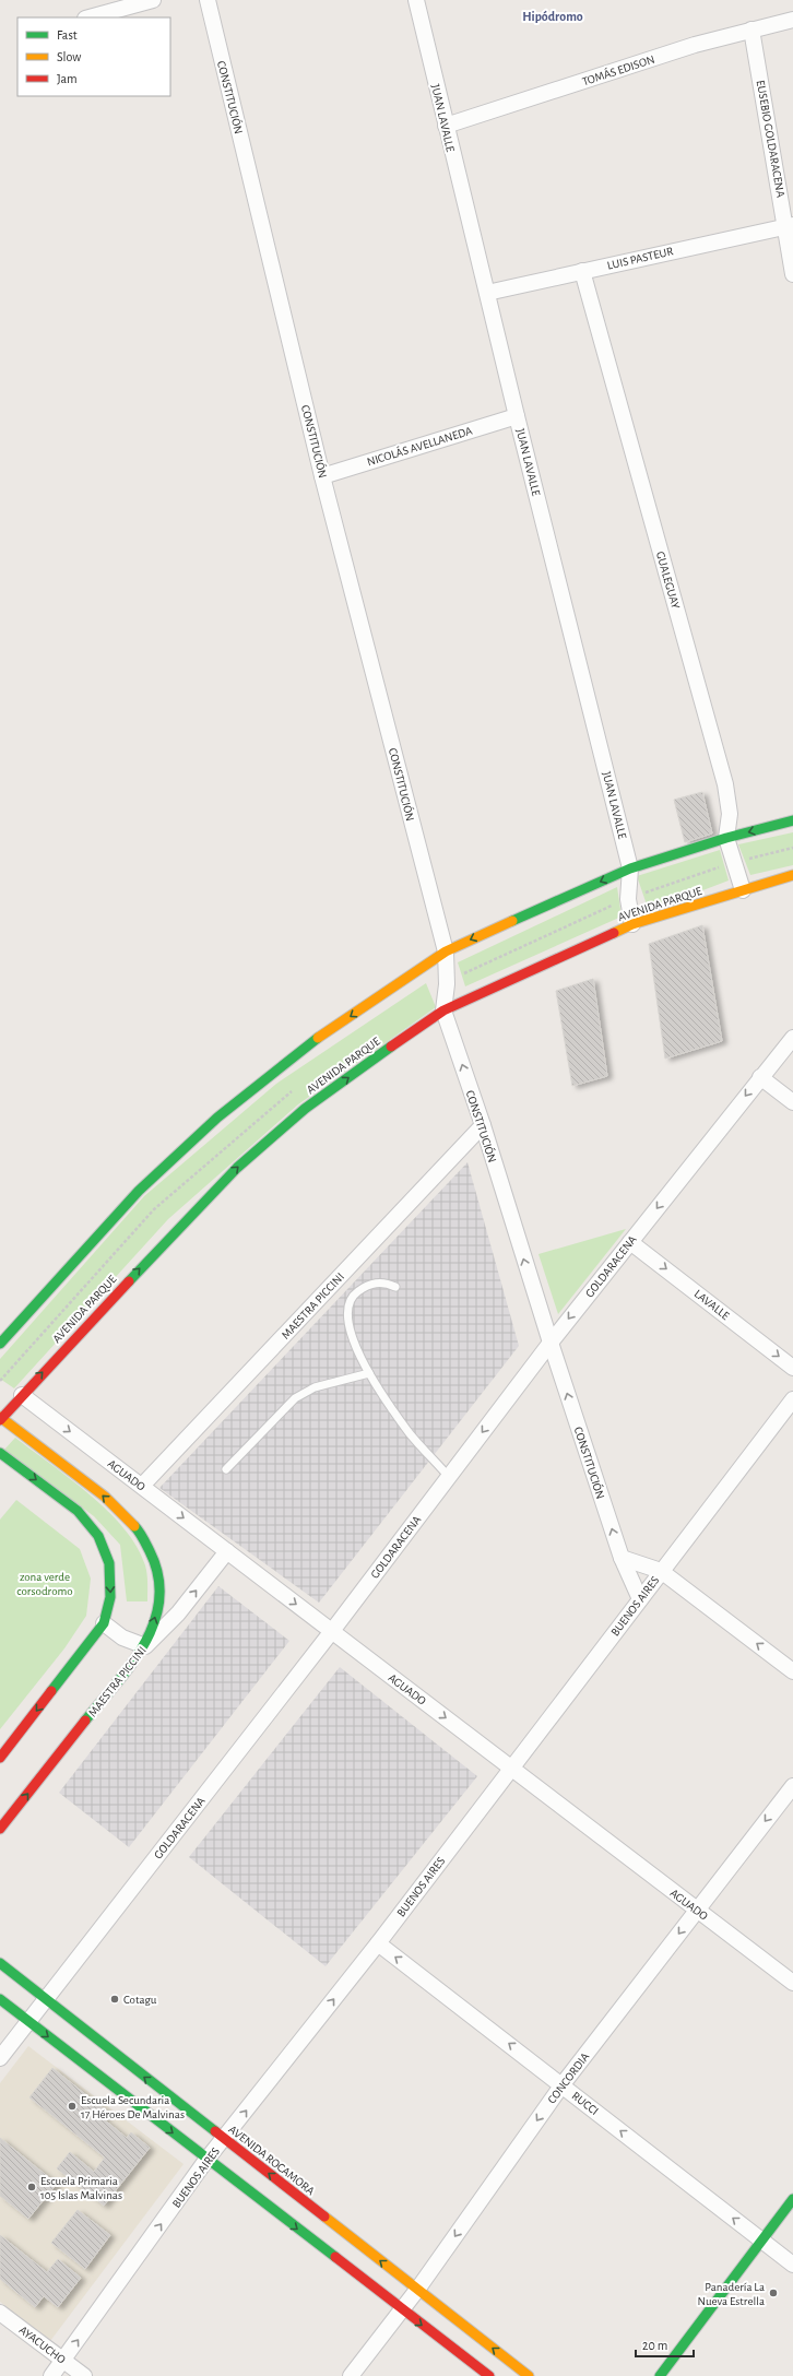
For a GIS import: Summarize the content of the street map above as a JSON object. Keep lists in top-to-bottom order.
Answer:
{
  "streets": {
    "main road": ["AVENIDA PARQUE", "MAESTRA PICCINI", "AVENIDA ROCAMORA"],
    "street": [
      "TOMÁS EDISON",
      "CONSTITUCIÓN",
      "JUAN LAVALLE",
      "EUSEBIO GOLDARACENA",
      "LUIS PASTEUR",
      "NICOLÁS AVELLANEDA",
      "GUALEGUAY",
      "GOLDARACENA",
      "LAVALLE",
      "AGUADO",
      "BUENOS AIRES",
      "CONCORDIA",
      "RUCCI",
      "AYACUCHO"
    ]
  },
  "crossings": [
    ["TOMÁS EDISON", "JUAN LAVALLE"],
    ["TOMÁS EDISON", "EUSEBIO GOLDARACENA"],
    ["CONSTITUCIÓN", "NICOLÁS AVELLANEDA"],
    ["CONSTITUCIÓN", "AVENIDA PARQUE"],
    ["CONSTITUCIÓN", "GOLDARACENA"],
    ["CONSTITUCIÓN", "MAESTRA PICCINI"],
    ["CONSTITUCIÓN", "BUENOS AIRES"],
    ["JUAN LAVALLE", "LUIS PASTEUR"],
    ["JUAN LAVALLE", "NICOLÁS AVELLANEDA"],
    ["JUAN LAVALLE", "AVENIDA PARQUE"],
    ["EUSEBIO GOLDARACENA", "LUIS PASTEUR"],
    ["LUIS PASTEUR", "GUALEGUAY"],
    ["GUALEGUAY", "AVENIDA PARQUE"],
    ["AVENIDA PARQUE", "MAESTRA PICCINI"],
    ["AVENIDA PARQUE", "AGUADO"],
    ["GOLDARACENA", "LAVALLE"],
    ["GOLDARACENA", "AGUADO"],
    ["GOLDARACENA", "AVENIDA ROCAMORA"],
    ["MAESTRA PICCINI", "AGUADO"],
    ["AGUADO", "BUENOS AIRES"],
    ["AGUADO", "CONCORDIA"],
    ["BUENOS AIRES", "RUCCI"],
    ["BUENOS AIRES", "AVENIDA ROCAMORA"],
    ["BUENOS AIRES", "AYACUCHO"],
    ["CONCORDIA", "RUCCI"],
    ["CONCORDIA", "AVENIDA ROCAMORA"]
  ],
  "one_way": [
    "GOLDARACENA",
    "LAVALLE",
    "AGUADO",
    "BUENOS AIRES",
    "CONCORDIA",
    "RUCCI"
  ],
  "districts": ["Hipódromo"],
  "parks": ["zona verde corsodromo"],
  "places": [
    "Cotagu",
    "Escuela Secundaria 17 Héroes De Malvinas",
    "Escuela Primaria 105 Islas Malvinas",
    "Panadería La Nueva Estrella"
  ],
  "legend": ["Fast", "Slow", "Jam"],
  "scale_bar": "20 m"
}
